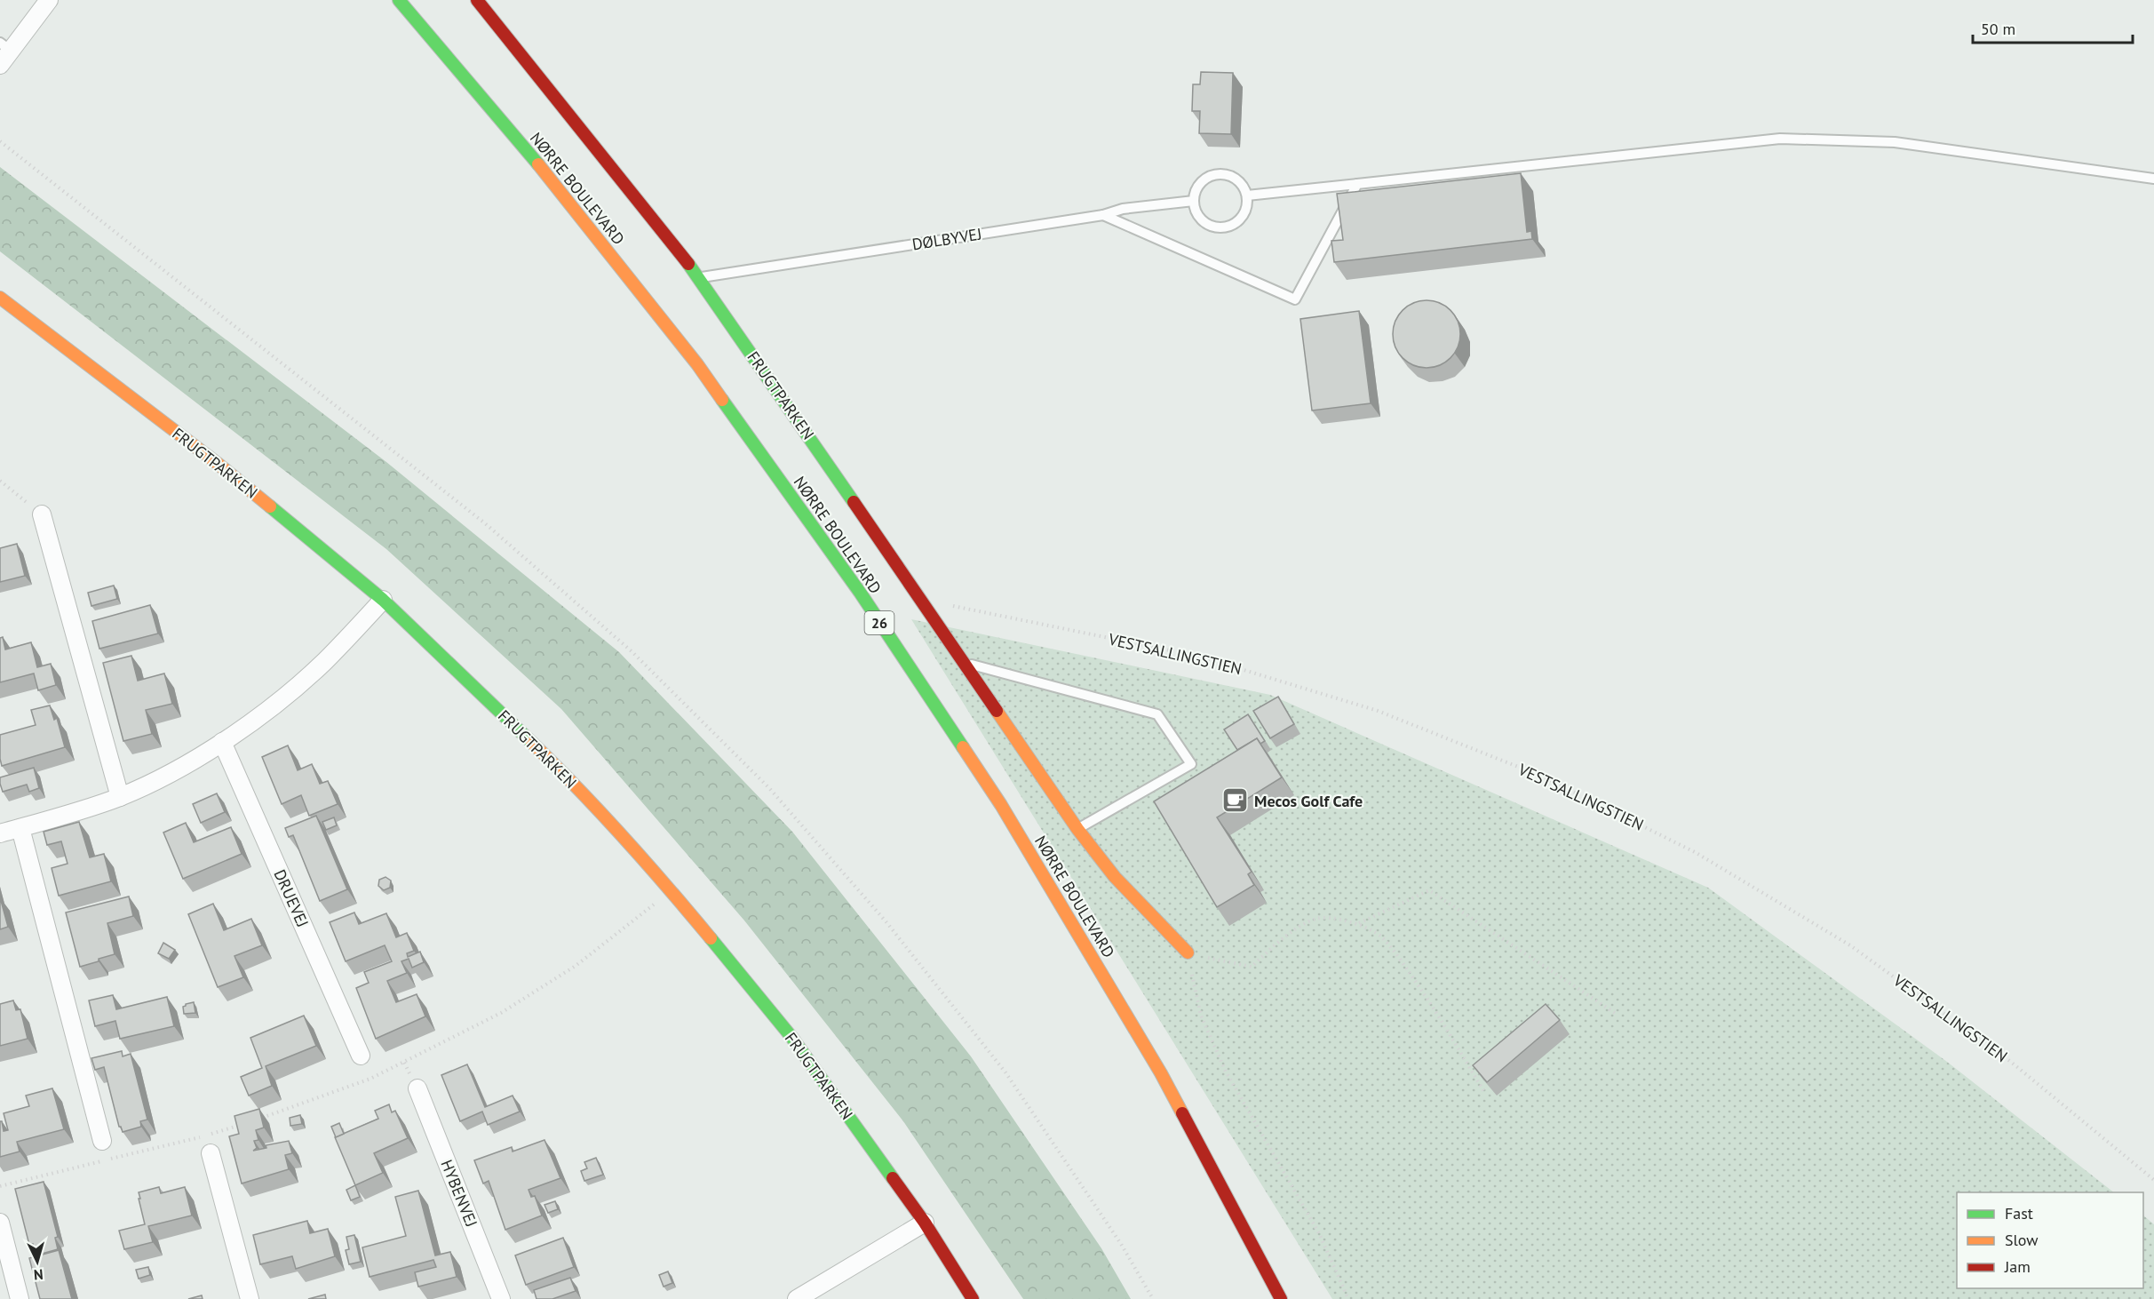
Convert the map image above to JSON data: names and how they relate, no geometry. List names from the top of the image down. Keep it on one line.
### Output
{"streets":{"main road":["NØRRE BOULEVARD","FRUGTPARKEN","26"],"street":["DRUEVEJ","HYBENVEJ"],"lane":["DØLBYVEJ"],"path":["VESTSALLINGSTIEN"]},"crossings":[["DØLBYVEJ","FRUGTPARKEN"]],"places":{"cafe":["Mecos Golf Cafe"]},"legend":["Fast","Slow","Jam"],"scale_bar":"50 m","north":"bottom"}
